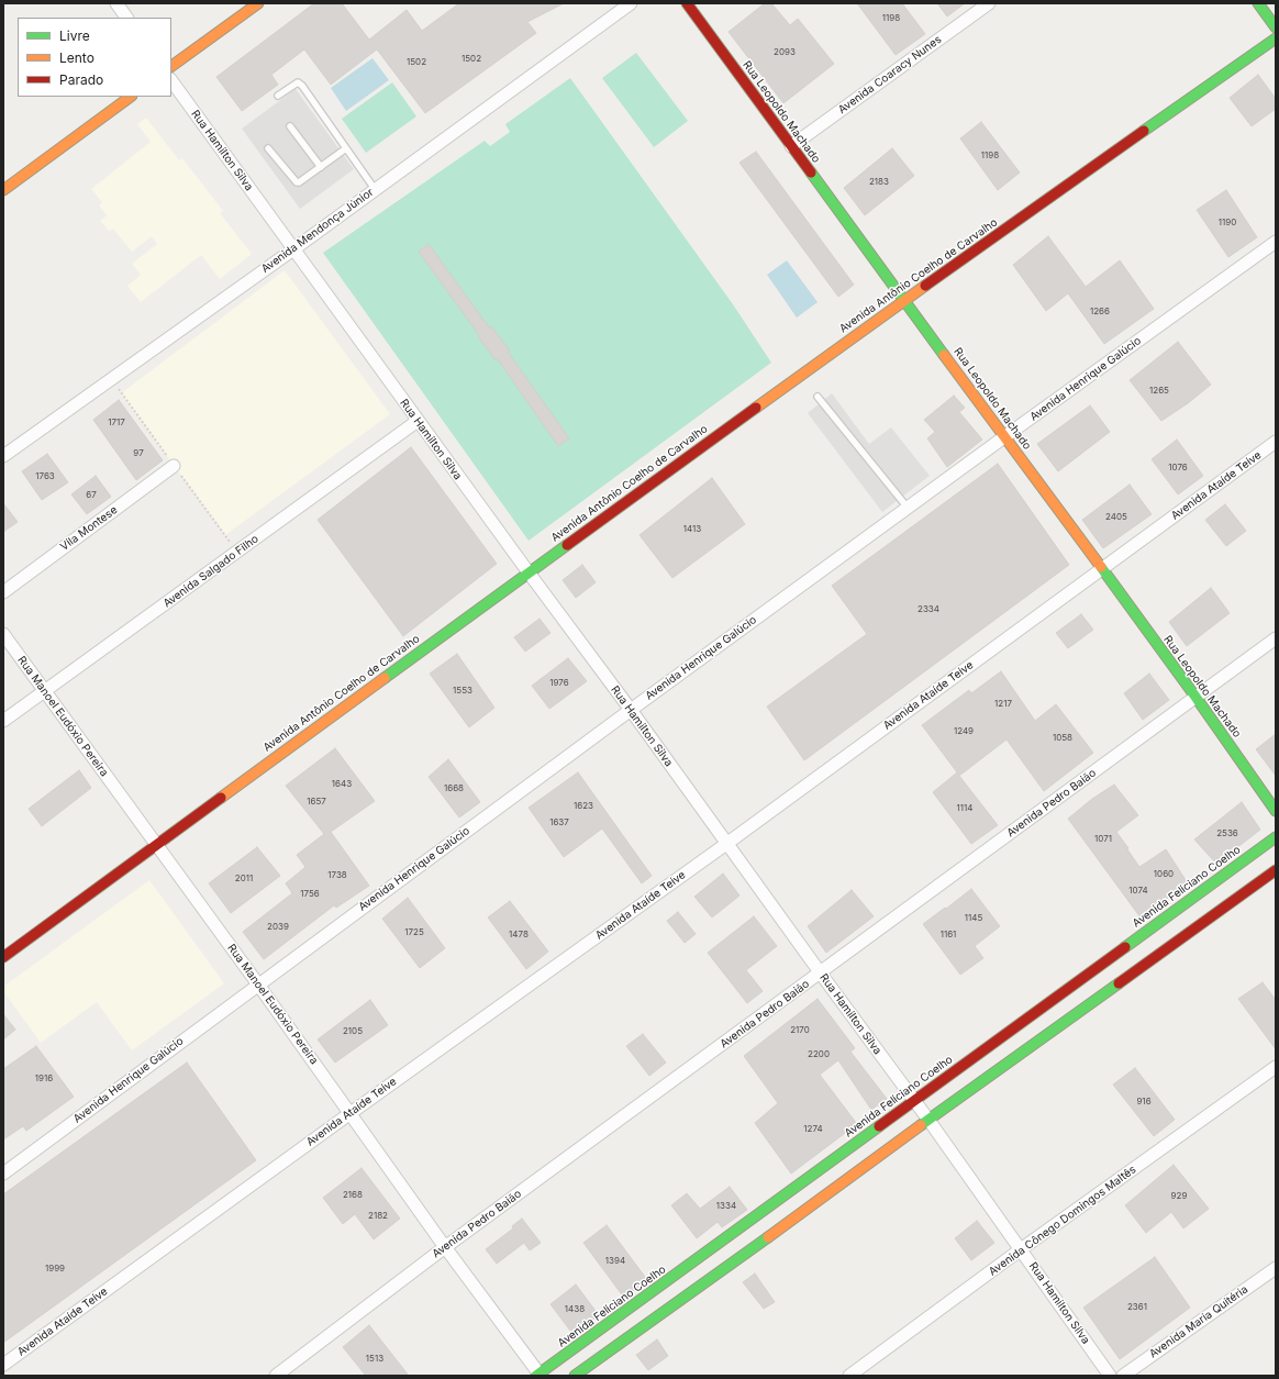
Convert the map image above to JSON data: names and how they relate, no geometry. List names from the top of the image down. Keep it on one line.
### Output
{"streets":{"street":["Avenida Coaracy Nunes","Rua Leopoldo Machado","Rua Hamilton Silva","Avenida Mendonça Júnior","Avenida Antônio Coelho de Carvalho","Avenida Henrique Galúcio","Avenida Ataíde Teive","Vila Montese","Avenida Salgado Filho","Rua Manoel Eudóxio Pereira","Avenida Pedro Baião","Avenida Feliciano Coelho","Avenida Cônego Domingos Maltês","Avenida Maria Quitéria"]},"crossings":[["Avenida Coaracy Nunes","Rua Leopoldo Machado"],["Rua Leopoldo Machado","Avenida Antônio Coelho de Carvalho"],["Rua Leopoldo Machado","Avenida Henrique Galúcio"],["Rua Leopoldo Machado","Avenida Ataíde Teive"],["Rua Leopoldo Machado","Avenida Pedro Baião"],["Rua Hamilton Silva","Avenida Mendonça Júnior"],["Rua Hamilton Silva","Avenida Antônio Coelho de Carvalho"],["Rua Hamilton Silva","Avenida Henrique Galúcio"],["Rua Hamilton Silva","Avenida Ataíde Teive"],["Rua Hamilton Silva","Avenida Salgado Filho"],["Rua Hamilton Silva","Avenida Pedro Baião"],["Rua Hamilton Silva","Avenida Feliciano Coelho"],["Rua Hamilton Silva","Avenida Cônego Domingos Maltês"],["Avenida Antônio Coelho de Carvalho","Rua Manoel Eudóxio Pereira"],["Avenida Henrique Galúcio","Rua Manoel Eudóxio Pereira"],["Avenida Ataíde Teive","Rua Manoel Eudóxio Pereira"],["Avenida Salgado Filho","Rua Manoel Eudóxio Pereira"],["Rua Manoel Eudóxio Pereira","Avenida Pedro Baião"],["Rua Manoel Eudóxio Pereira","Avenida Feliciano Coelho"]],"house_numbers":["1198","2093","1502","1502","1198","2183","1190","1266","1265","1717","97","1076","1763","67","2405","1413","2334","1976","1553","1217","1249","1058","1643","1668","1657","1623","1114","1637","2536","1071","1060","1738","2011","1074","1756","1145","2039","1725","1478","1161","2170","2105","2200","1916","916","1274","2168","929","1334","2182","1394","1999","2361","1438","1513"],"legend":["Livre","Lento","Parado"]}
